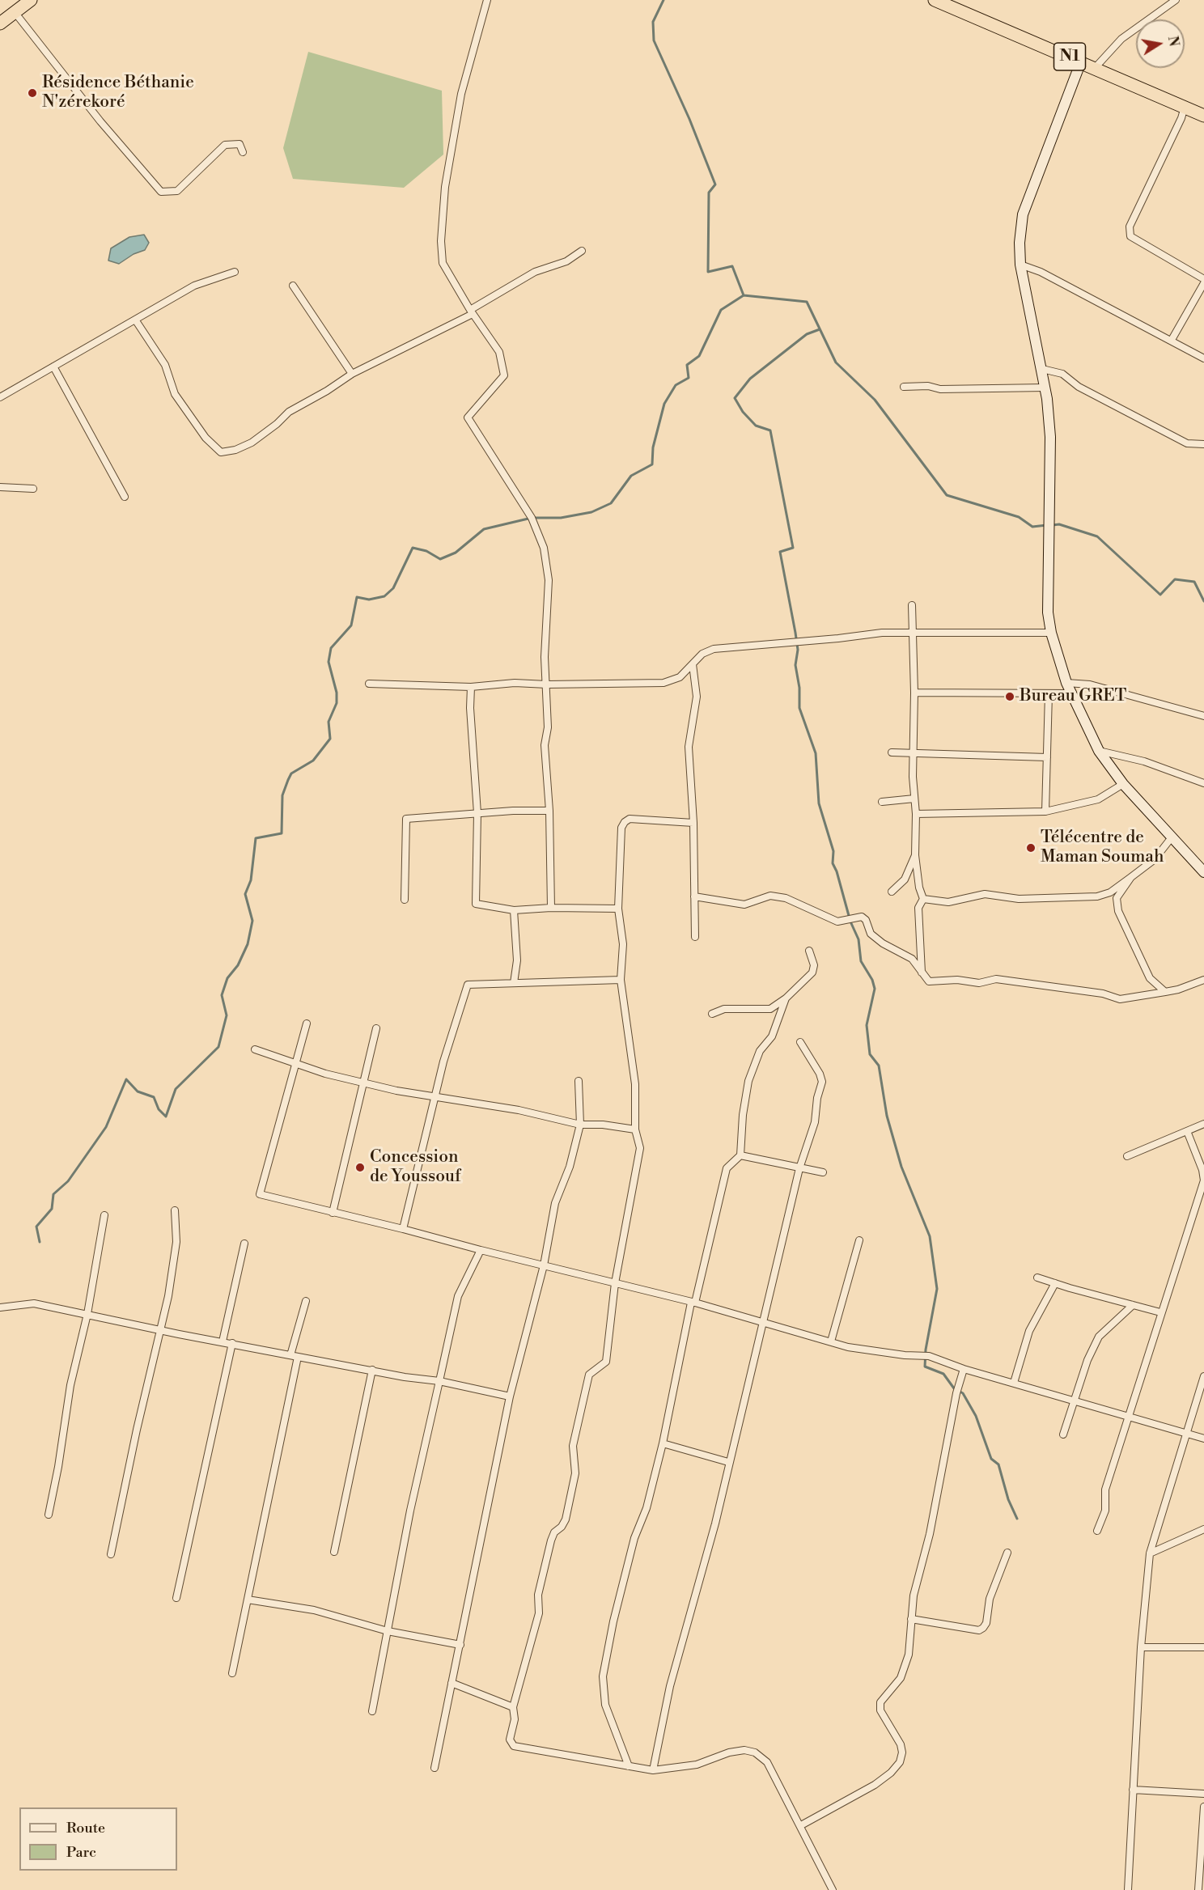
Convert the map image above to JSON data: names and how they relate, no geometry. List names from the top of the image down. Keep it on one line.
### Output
{"streets":{"highway":["N1"]},"places":["Résidence Béthanie N'zérekoré","Bureau GRET","Télécentre de Maman Soumah","Concession de Youssouf"],"legend":["Route","Parc"],"north":"right"}
